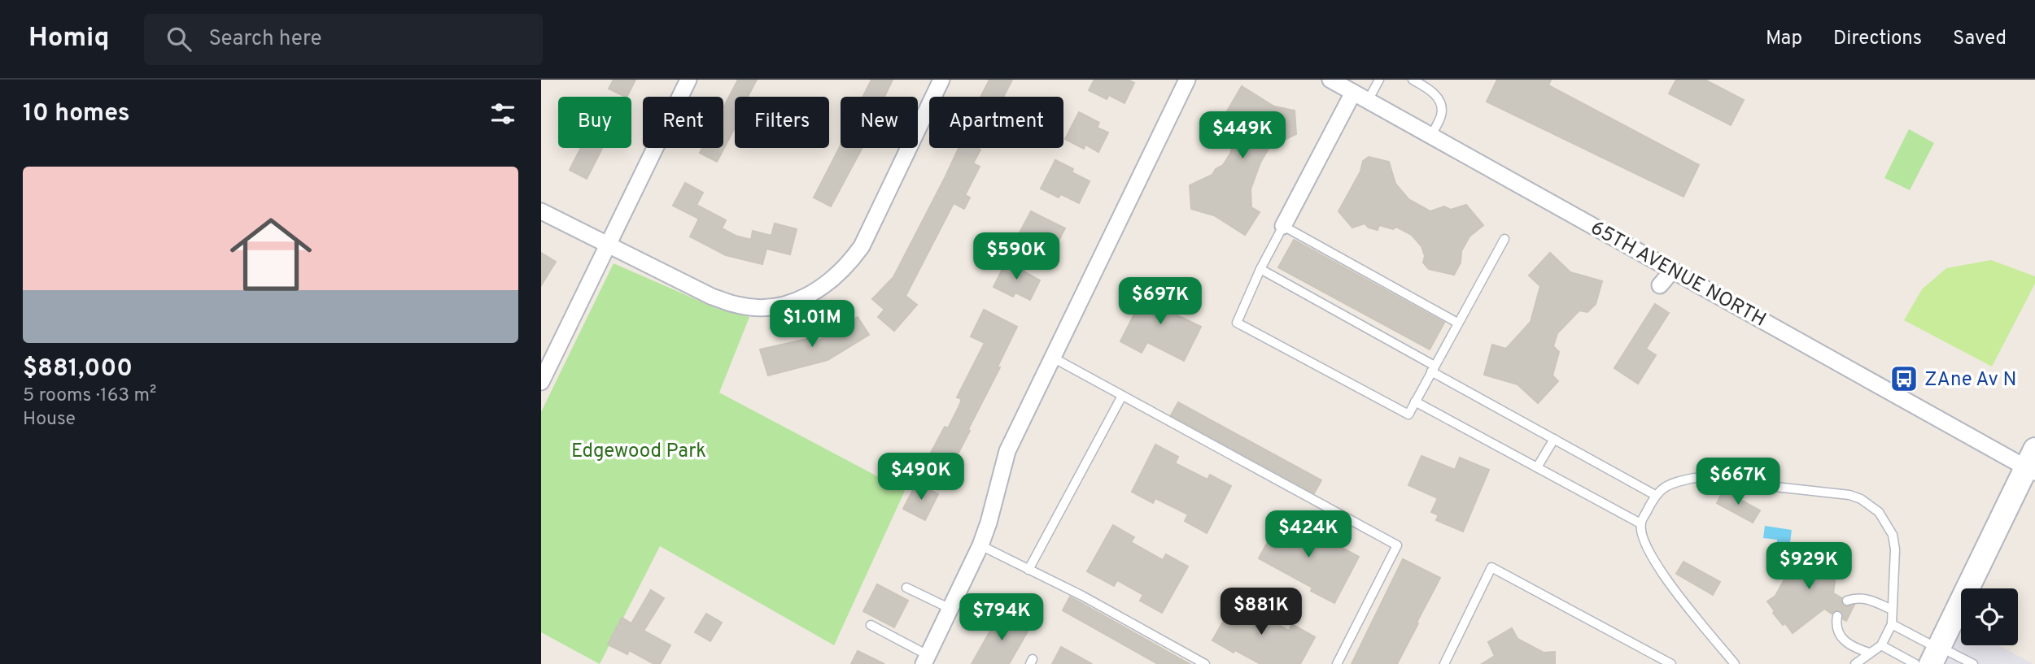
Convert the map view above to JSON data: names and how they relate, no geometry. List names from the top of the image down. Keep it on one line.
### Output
{"streets":{"street":["65TH AVENUE NORTH"]},"parks":["Edgewood Park"],"places":{"bus stop":["ZAne Av N"]},"page":{"header":"Homiq","search":"Search here","nav":["Map","Directions","Saved"],"heading":"10 homes","chip":["Buy","Rent","Filters","New","Apartment"],"price":["$449K","$590K","$697K","$1.01M","$490K","$667K","$424K","$929K","$881K","$794K"],"list":[{"name":"$881,000","note":"5 rooms · 163 m² · House"}]}}
